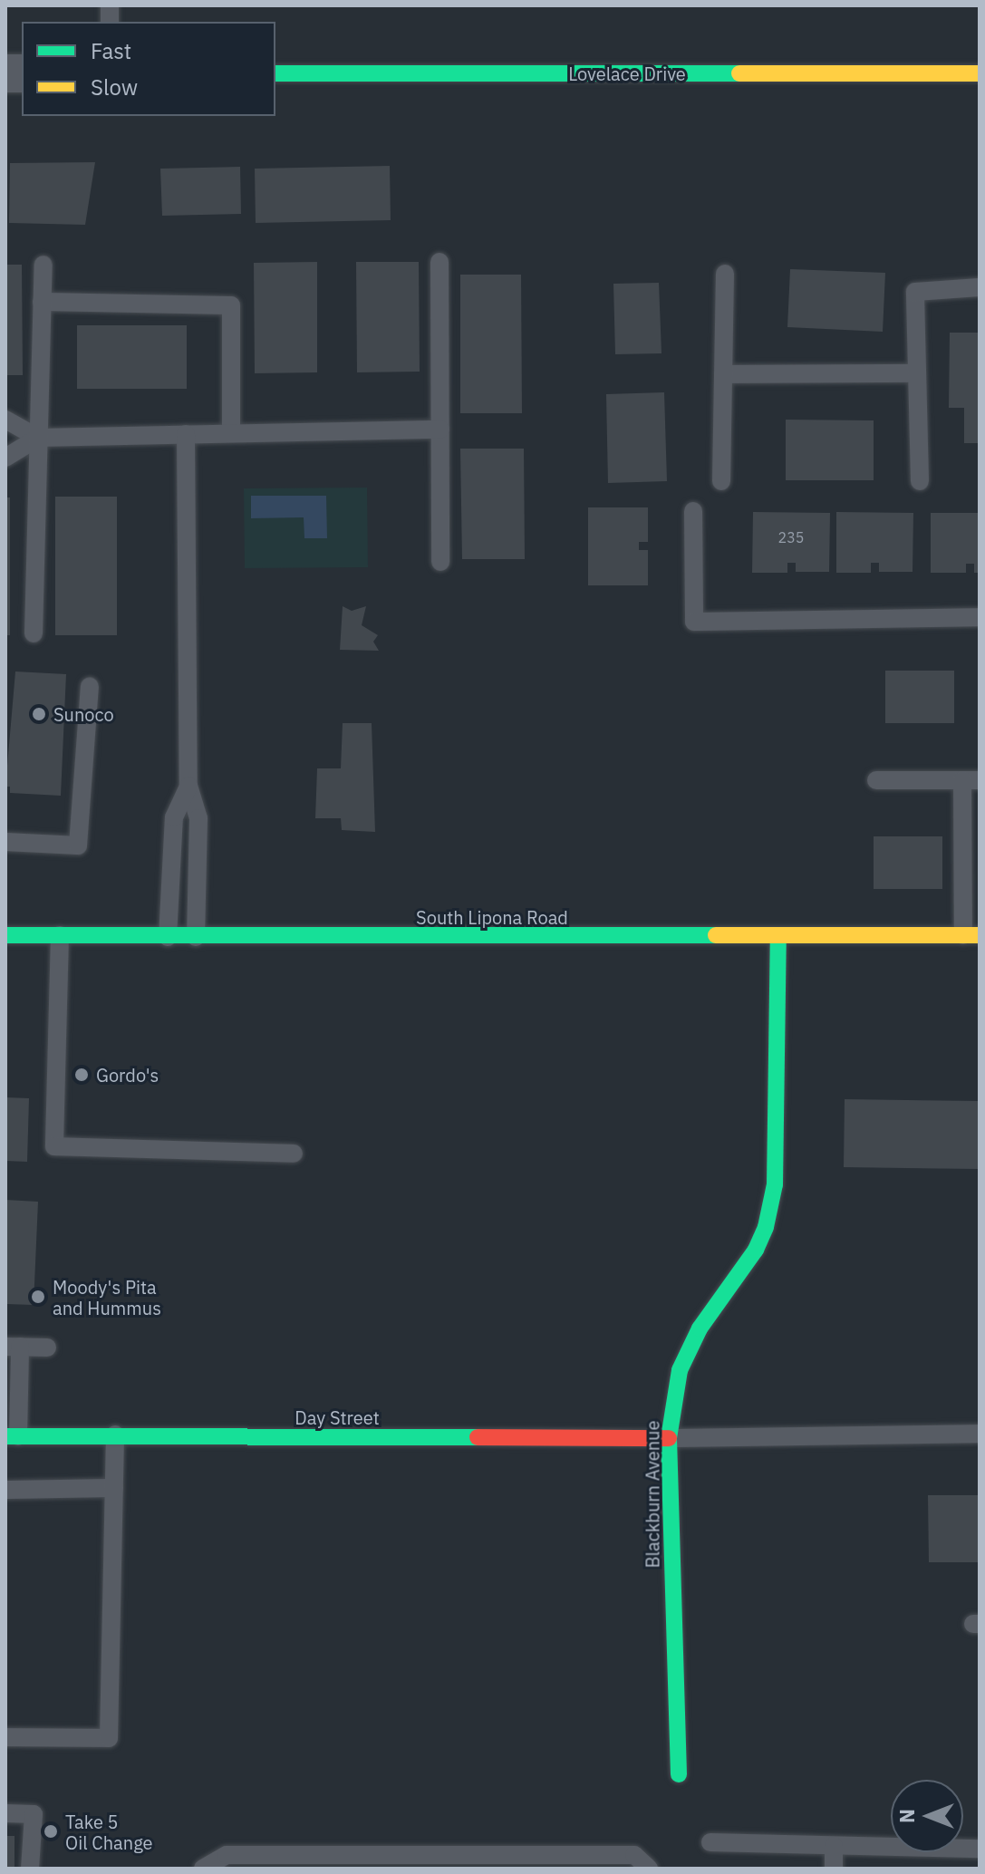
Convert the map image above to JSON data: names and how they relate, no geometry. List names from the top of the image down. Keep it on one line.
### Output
{"streets":{"street":["Lovelace Drive","South Lipona Road","Day Street","Blackburn Avenue"]},"crossings":[["South Lipona Road","Blackburn Avenue"],["Day Street","Blackburn Avenue"]],"places":["Sunoco","Gordo's","Moody's Pita and Hummus","Take 5 Oil Change"],"house_numbers":["235"],"legend":["Fast","Slow"],"north":"left"}
